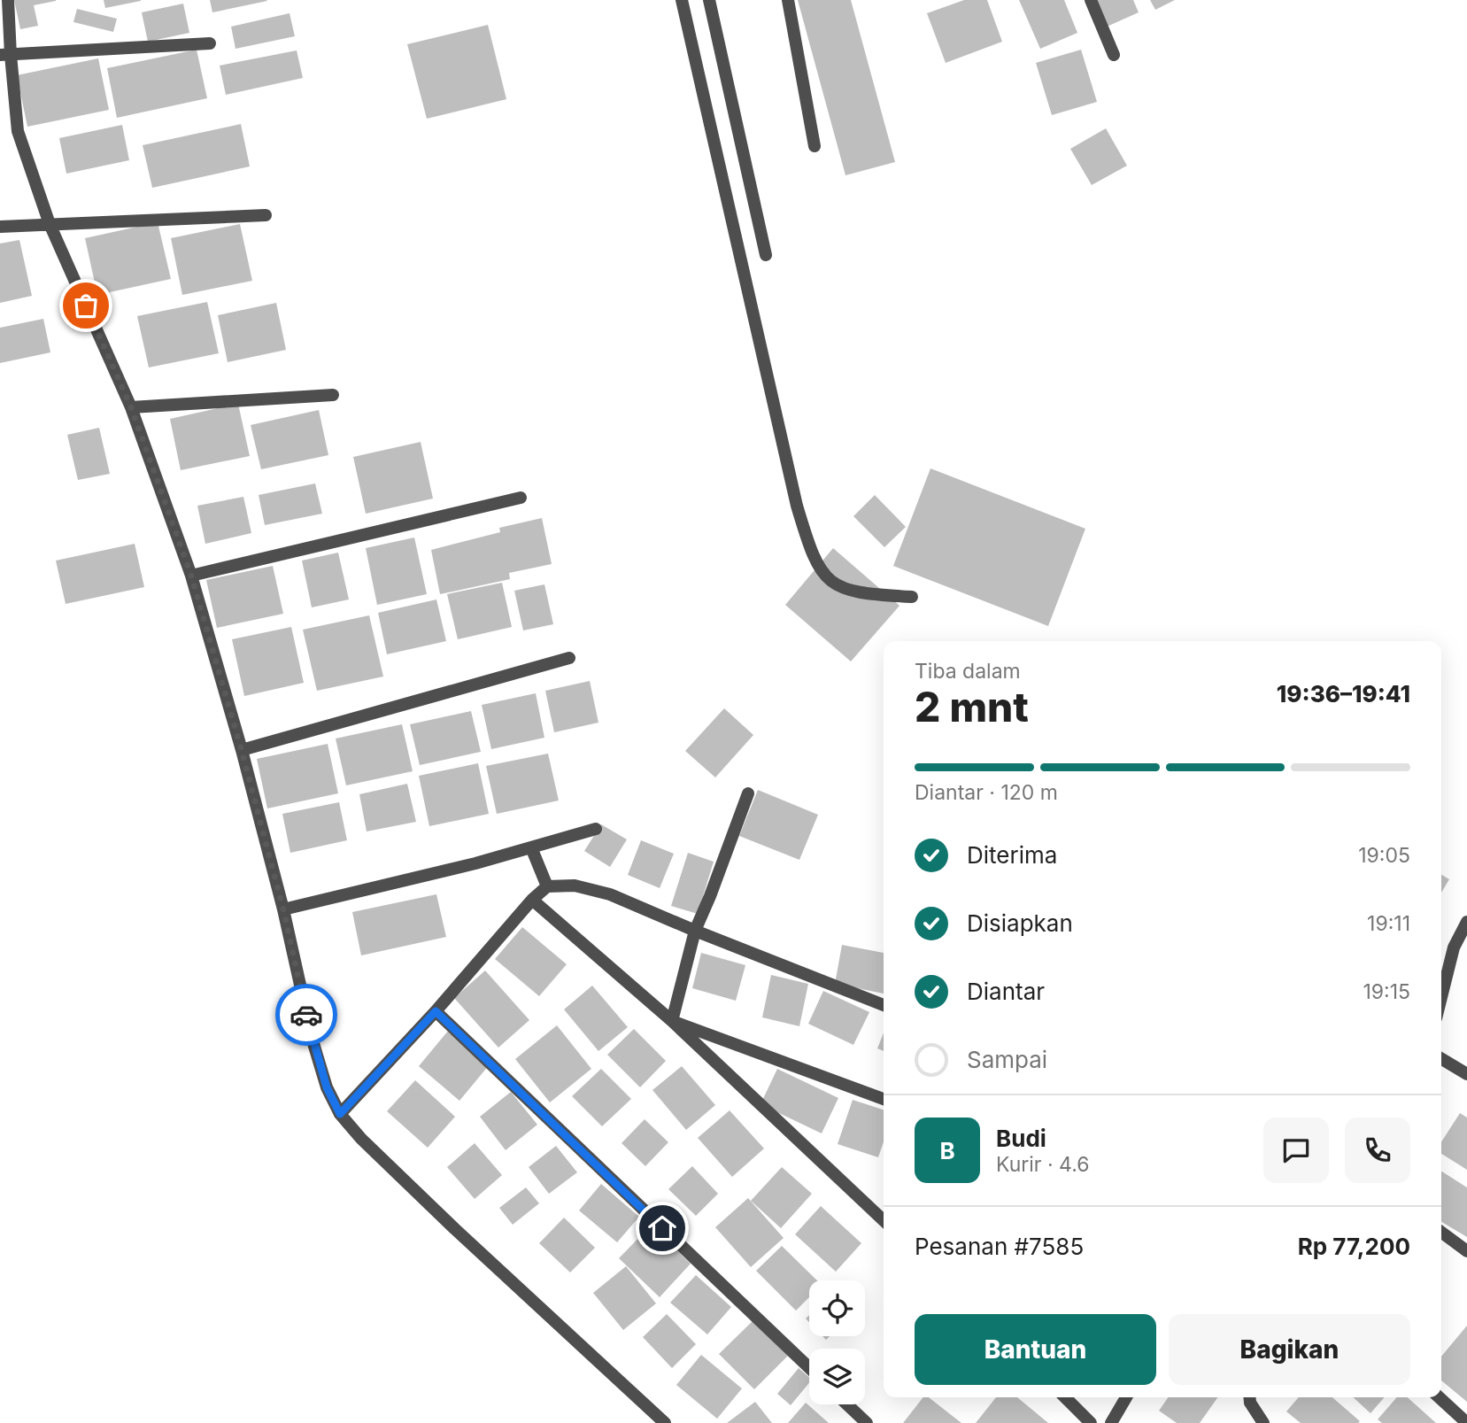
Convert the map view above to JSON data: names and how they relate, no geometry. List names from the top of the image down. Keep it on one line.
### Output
{"page":{"heading":["2 mnt","Tiba dalam","19:36–19:41"],"panel":["Budi","Kurir · 4.6","Pesanan #7585","Rp 77,200"],"bar":"Diantar · 120 m","list":[["Diterima","19:05"],["Disiapkan","19:11"],["Diantar","19:15"],"Sampai"],"round":"B","buttons":["Bantuan","Bagikan"]}}
